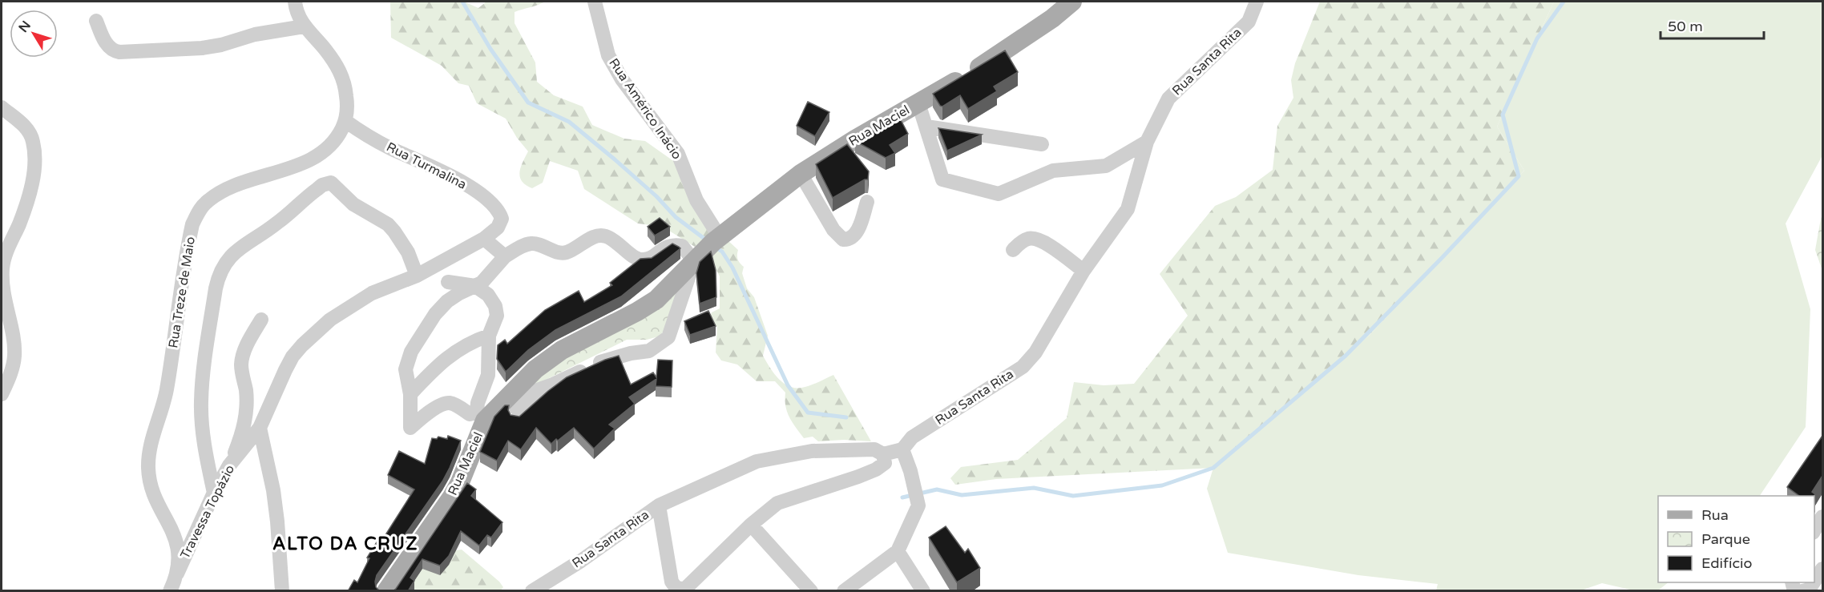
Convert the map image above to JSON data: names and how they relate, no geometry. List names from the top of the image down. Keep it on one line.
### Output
{"streets":{"main road":["Rua Maciel"],"street":["Rua Santa Rita","Rua Américo Inácio","Rua Turmalina","Rua Treze de Maio","Travessa Topázio"]},"crossings":[["Rua Américo Inácio","Rua Maciel"],["Rua Turmalina","Rua Treze de Maio"],["Rua Turmalina","Travessa Topázio"],["Rua Treze de Maio","Travessa Topázio"]],"districts":["ALTO DA CRUZ"],"legend":["Rua","Parque","Edifício"],"scale_bar":"50 m","north":"top left"}
